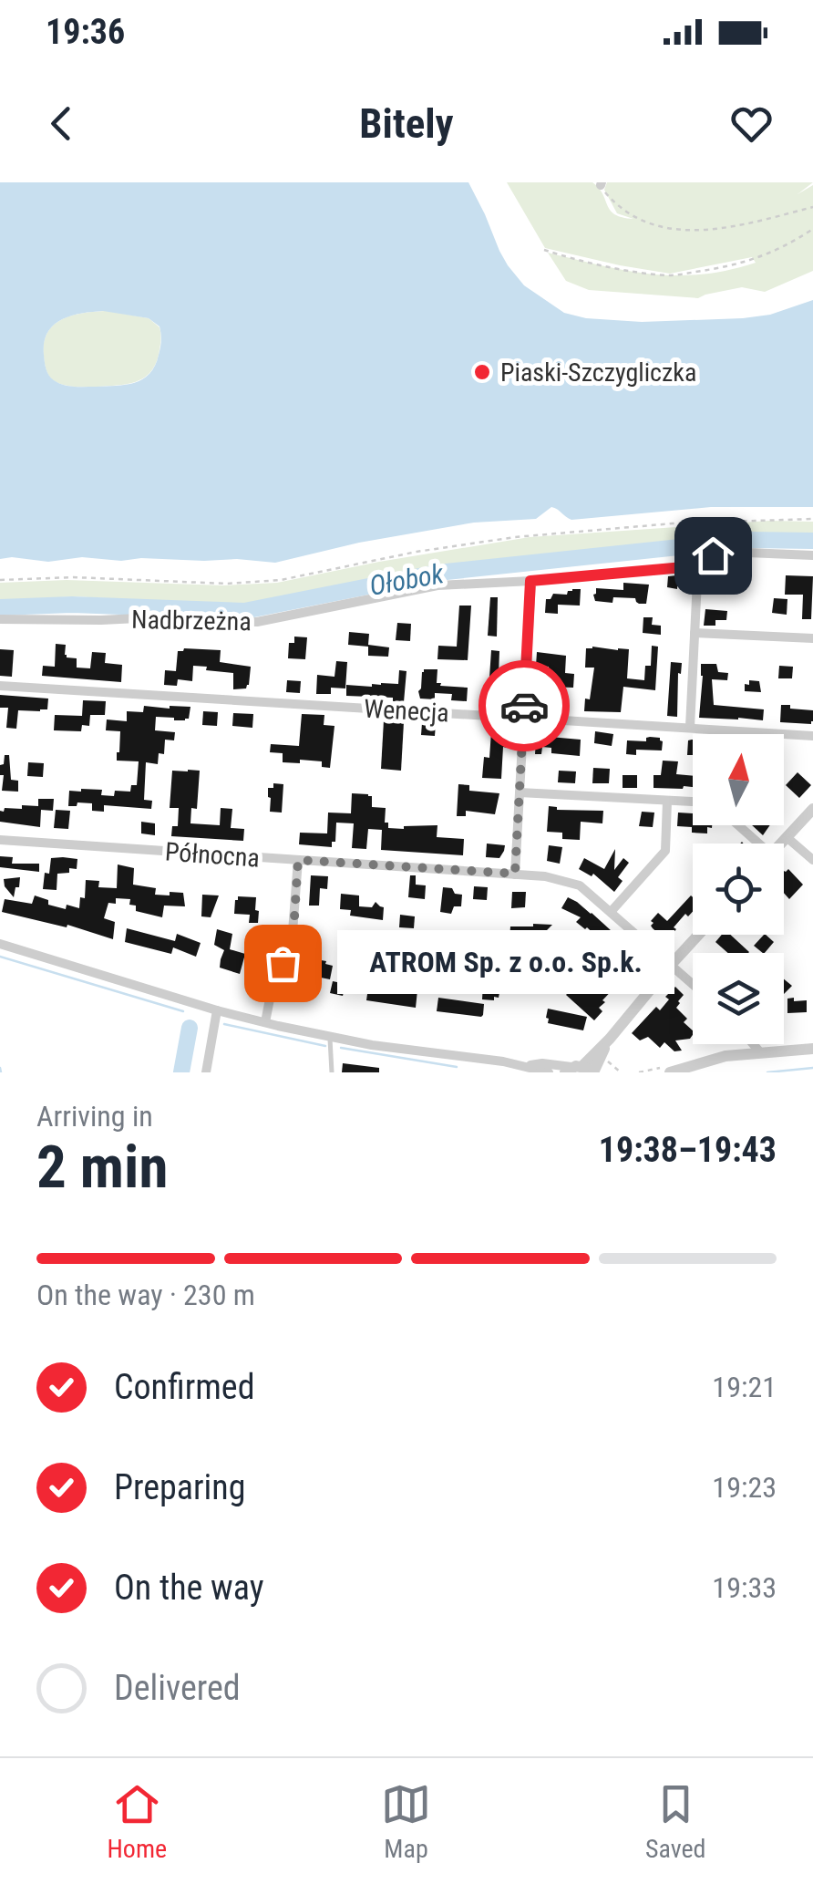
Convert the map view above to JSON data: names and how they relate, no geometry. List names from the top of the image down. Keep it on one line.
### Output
{"streets":{"street":["Nadbrzeżna","Wenecja","Północna"]},"water":["Ołobok"],"places":["Piaski-Szczygliczka","ATROM Sp. z o.o. Sp.k."],"north":"top","page":{"status":"19:36","header":"Bitely","bubble":"ATROM Sp. z o.o. Sp.k.","heading":["2 min","Arriving in","19:38–19:43"],"bar":"On the way · 230 m","list":[["Confirmed","19:21"],["Preparing","19:23"],["On the way","19:33"],"Delivered"],"tabs":["Home","Map","Saved"]}}
